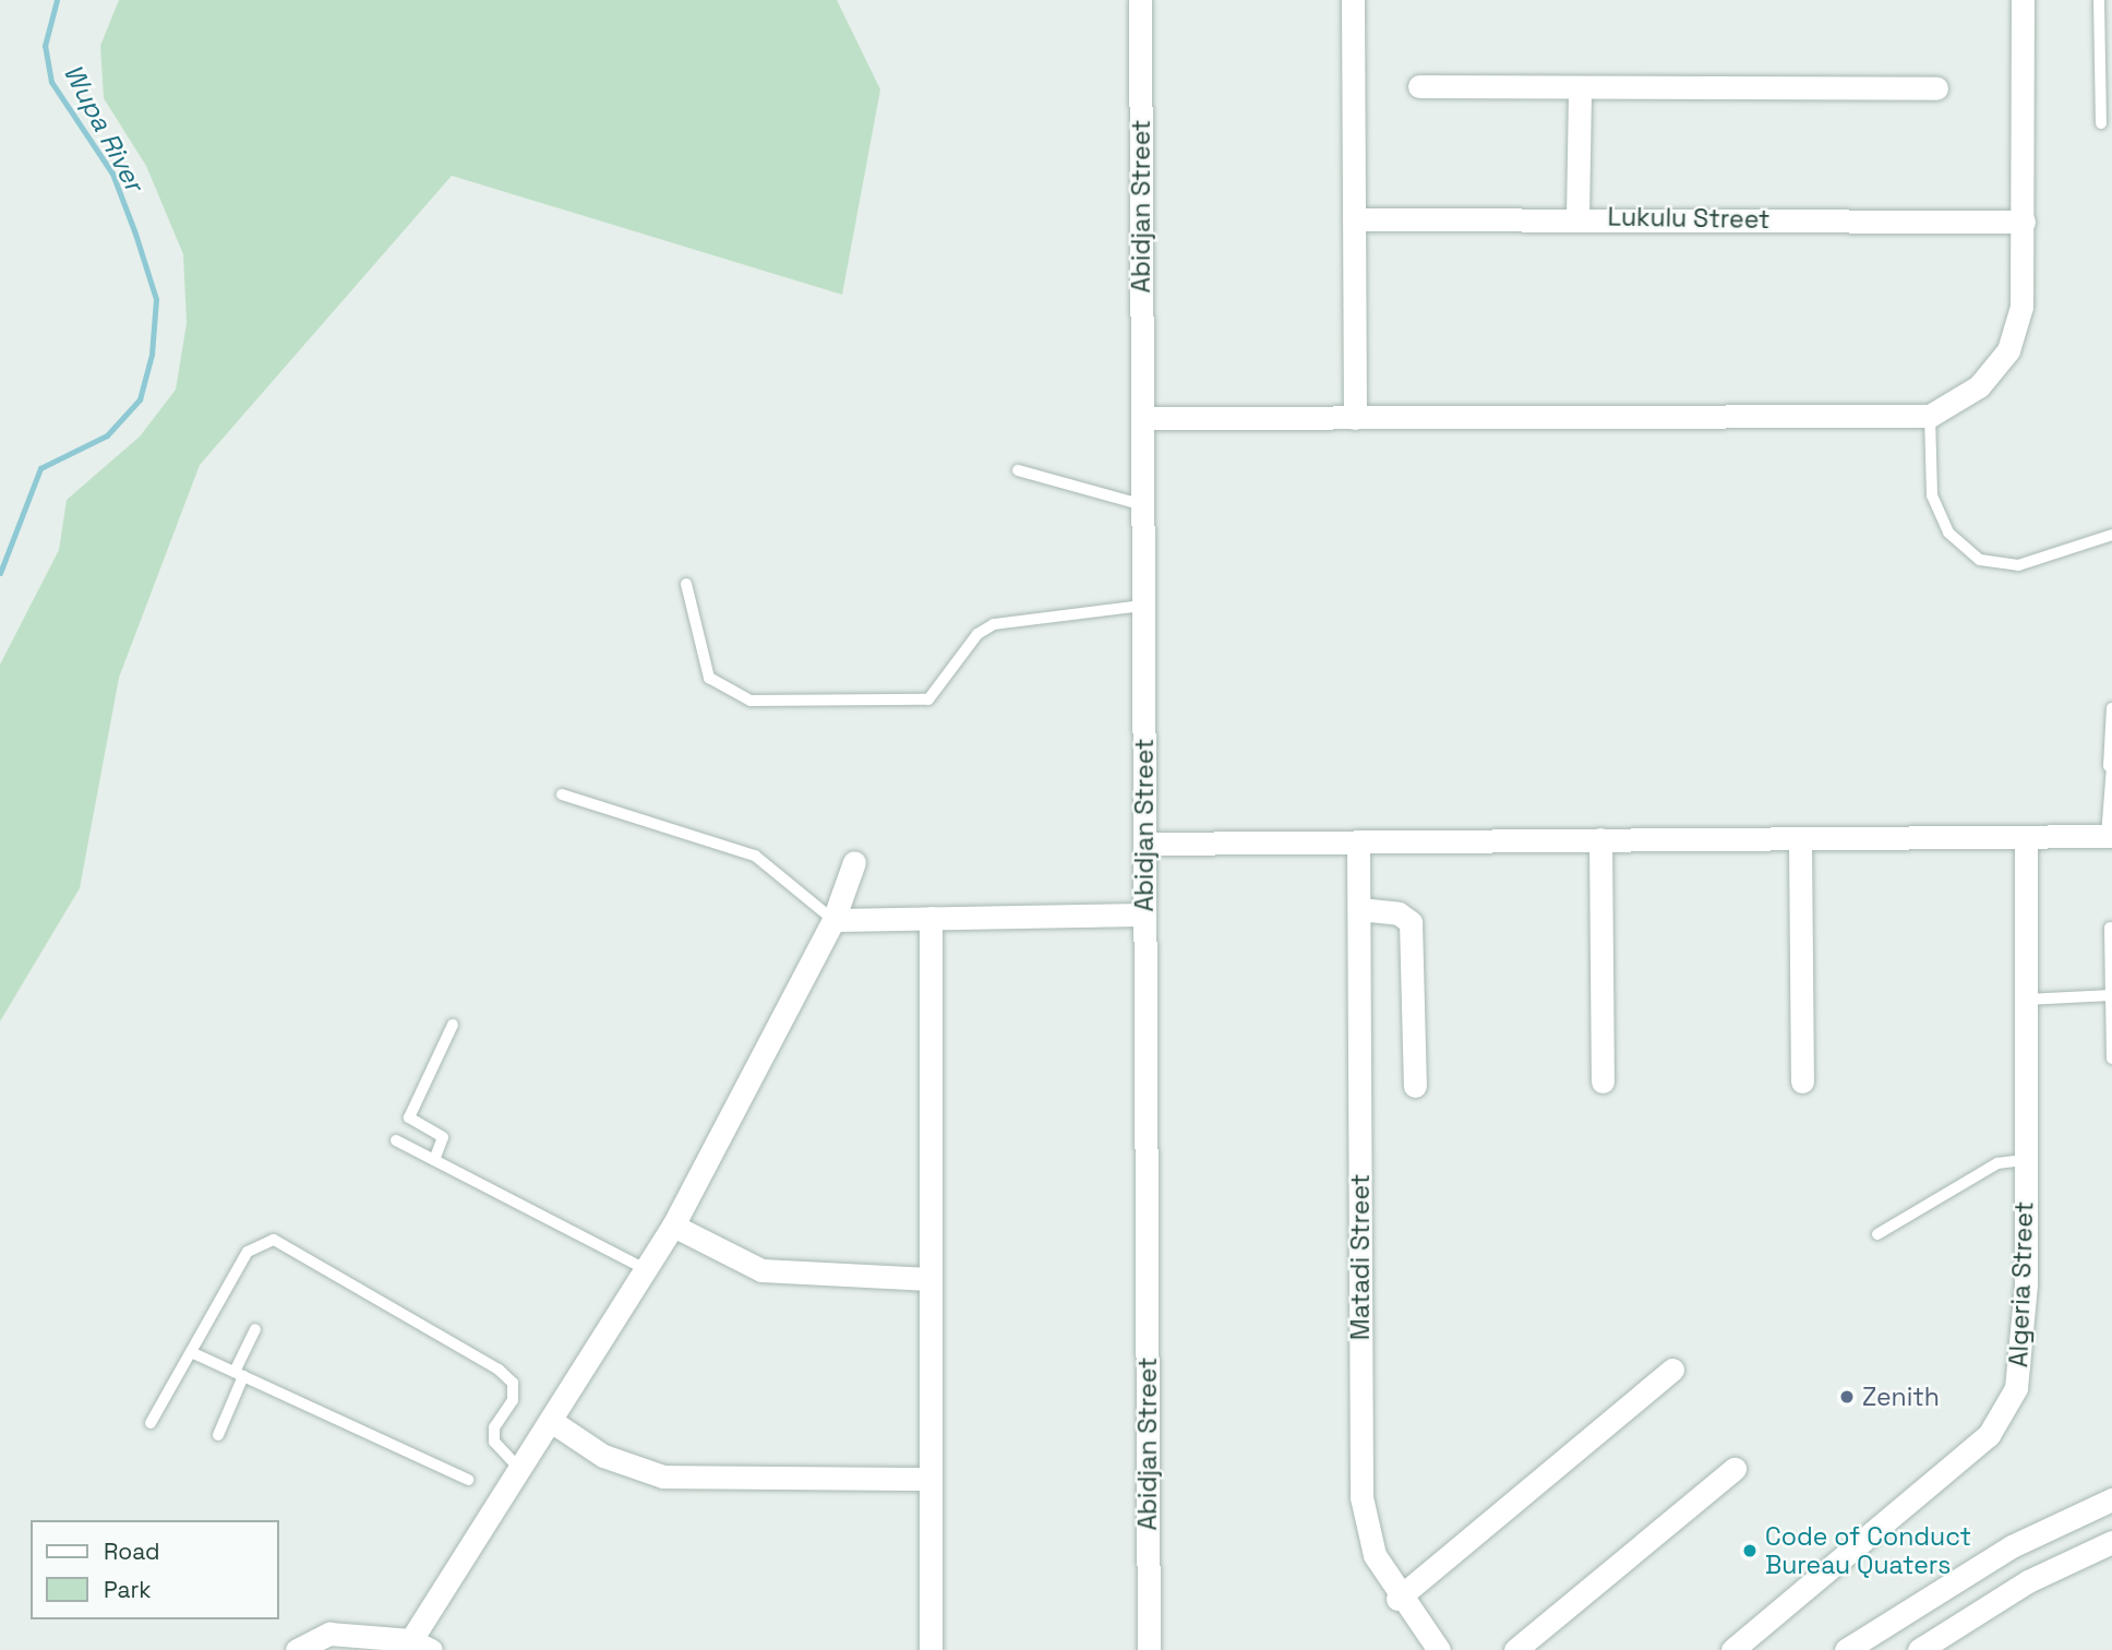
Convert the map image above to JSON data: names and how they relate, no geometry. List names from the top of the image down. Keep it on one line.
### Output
{"streets":{"street":["Abidjan Street","Lukulu Street","Matadi Street","Algeria Street"]},"water":["Wupa River"],"places":["Zenith","Code of Conduct Bureau Quaters"],"legend":["Road","Park"]}
